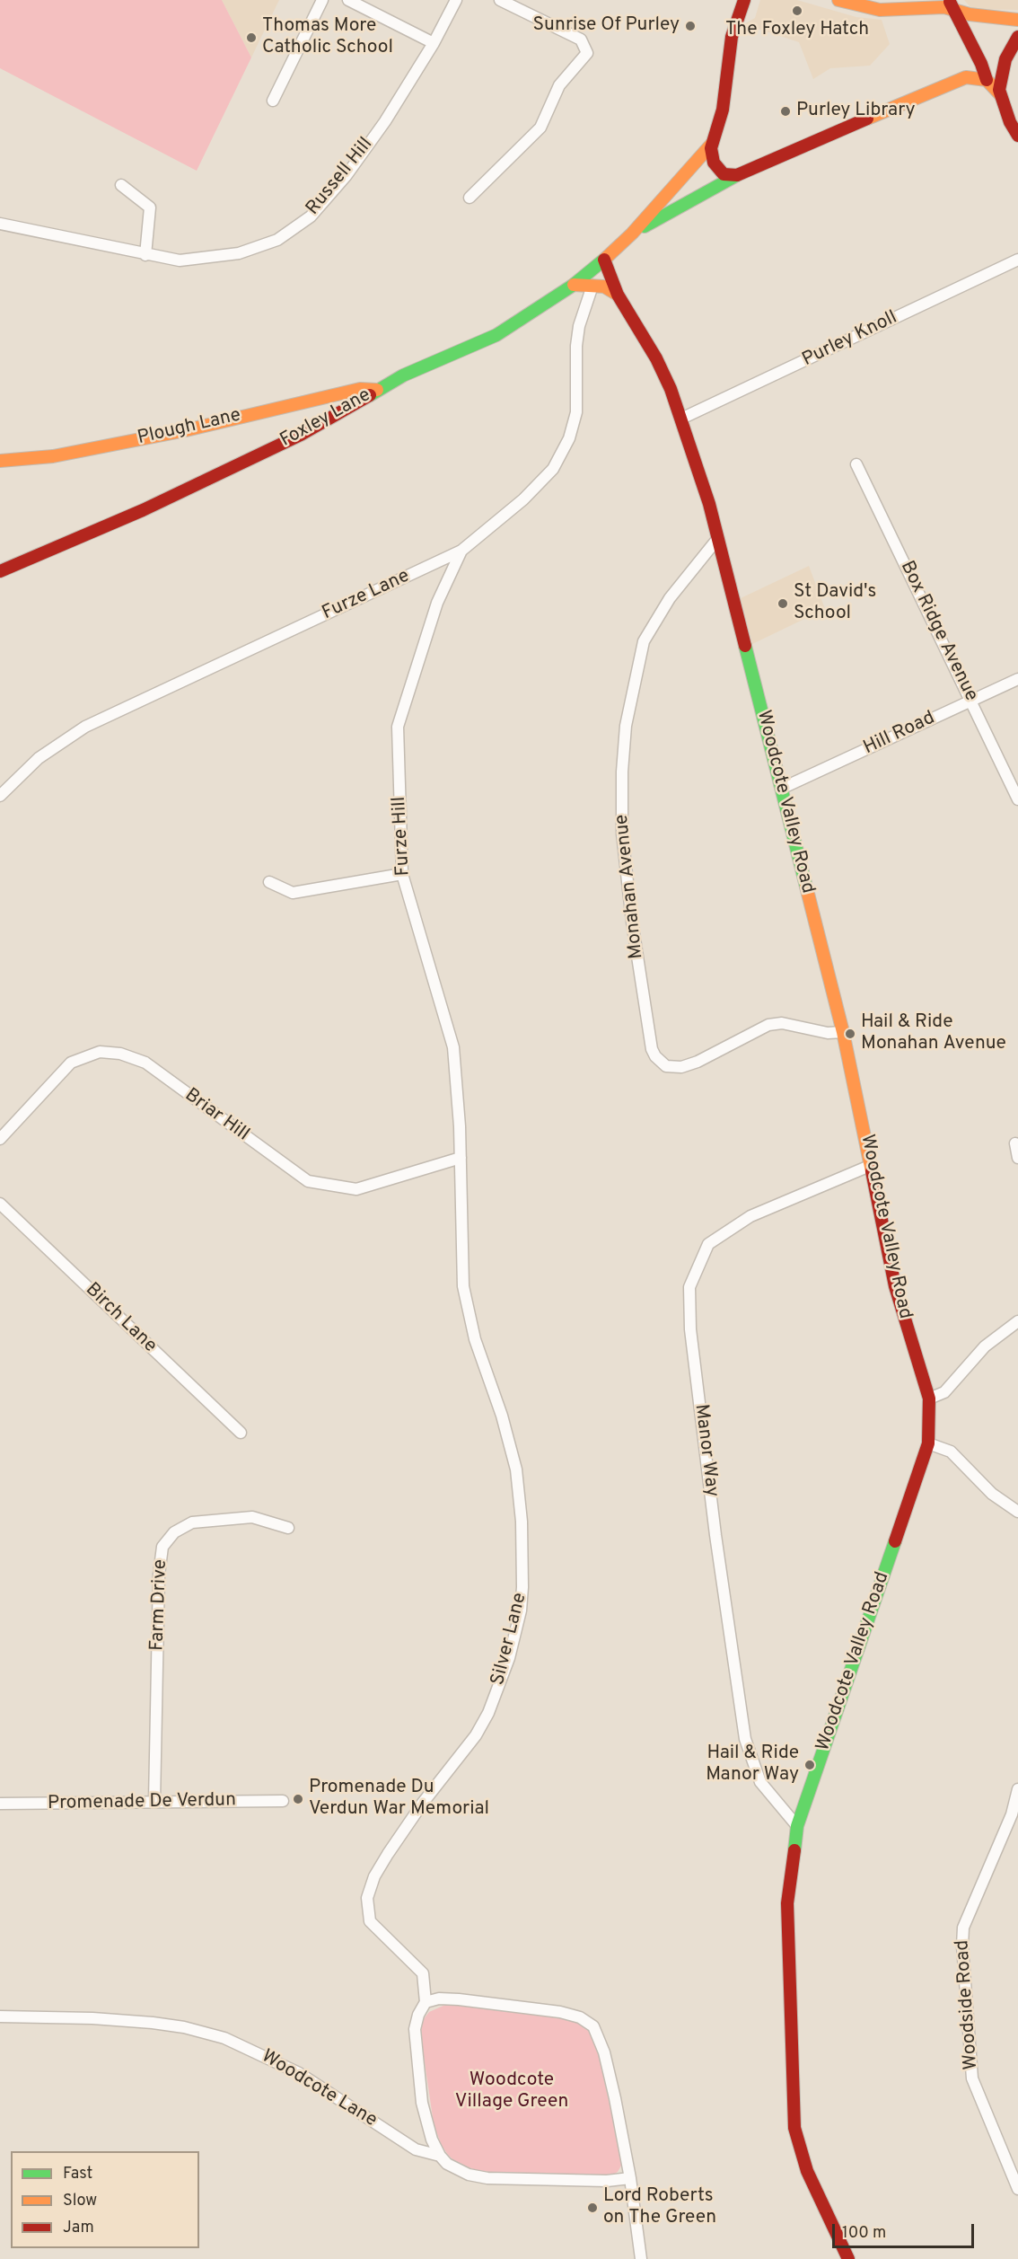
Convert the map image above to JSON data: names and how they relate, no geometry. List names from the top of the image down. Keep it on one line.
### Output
{"streets":{"main road":["Foxley Lane","Plough Lane","Woodcote Valley Road"],"street":["Russell Hill","Purley Knoll","Furze Lane","Box Ridge Avenue","Hill Road","Furze Hill","Monahan Avenue","Briar Hill","Birch Lane","Manor Way","Farm Drive","Silver Lane","Promenade De Verdun","Woodside Road","Woodcote Lane"]},"crossings":[["Purley Knoll","Woodcote Valley Road"],["Foxley Lane","Plough Lane"],["Foxley Lane","Woodcote Valley Road"],["Furze Lane","Furze Hill"],["Box Ridge Avenue","Hill Road"],["Hill Road","Woodcote Valley Road"],["Woodcote Valley Road","Monahan Avenue"],["Woodcote Valley Road","Manor Way"],["Furze Hill","Briar Hill"],["Furze Hill","Silver Lane"],["Briar Hill","Silver Lane"],["Farm Drive","Promenade De Verdun"]],"parks":["Woodcote Village Green"],"places":["The Foxley Hatch","Sunrise Of Purley","Thomas More Catholic School","Purley Library","St David's School","Hail & Ride Monahan Avenue","Hail & Ride Manor Way","Promenade Du Verdun War Memorial","Lord Roberts on The Green"],"legend":["Fast","Slow","Jam"],"scale_bar":"100 m"}
